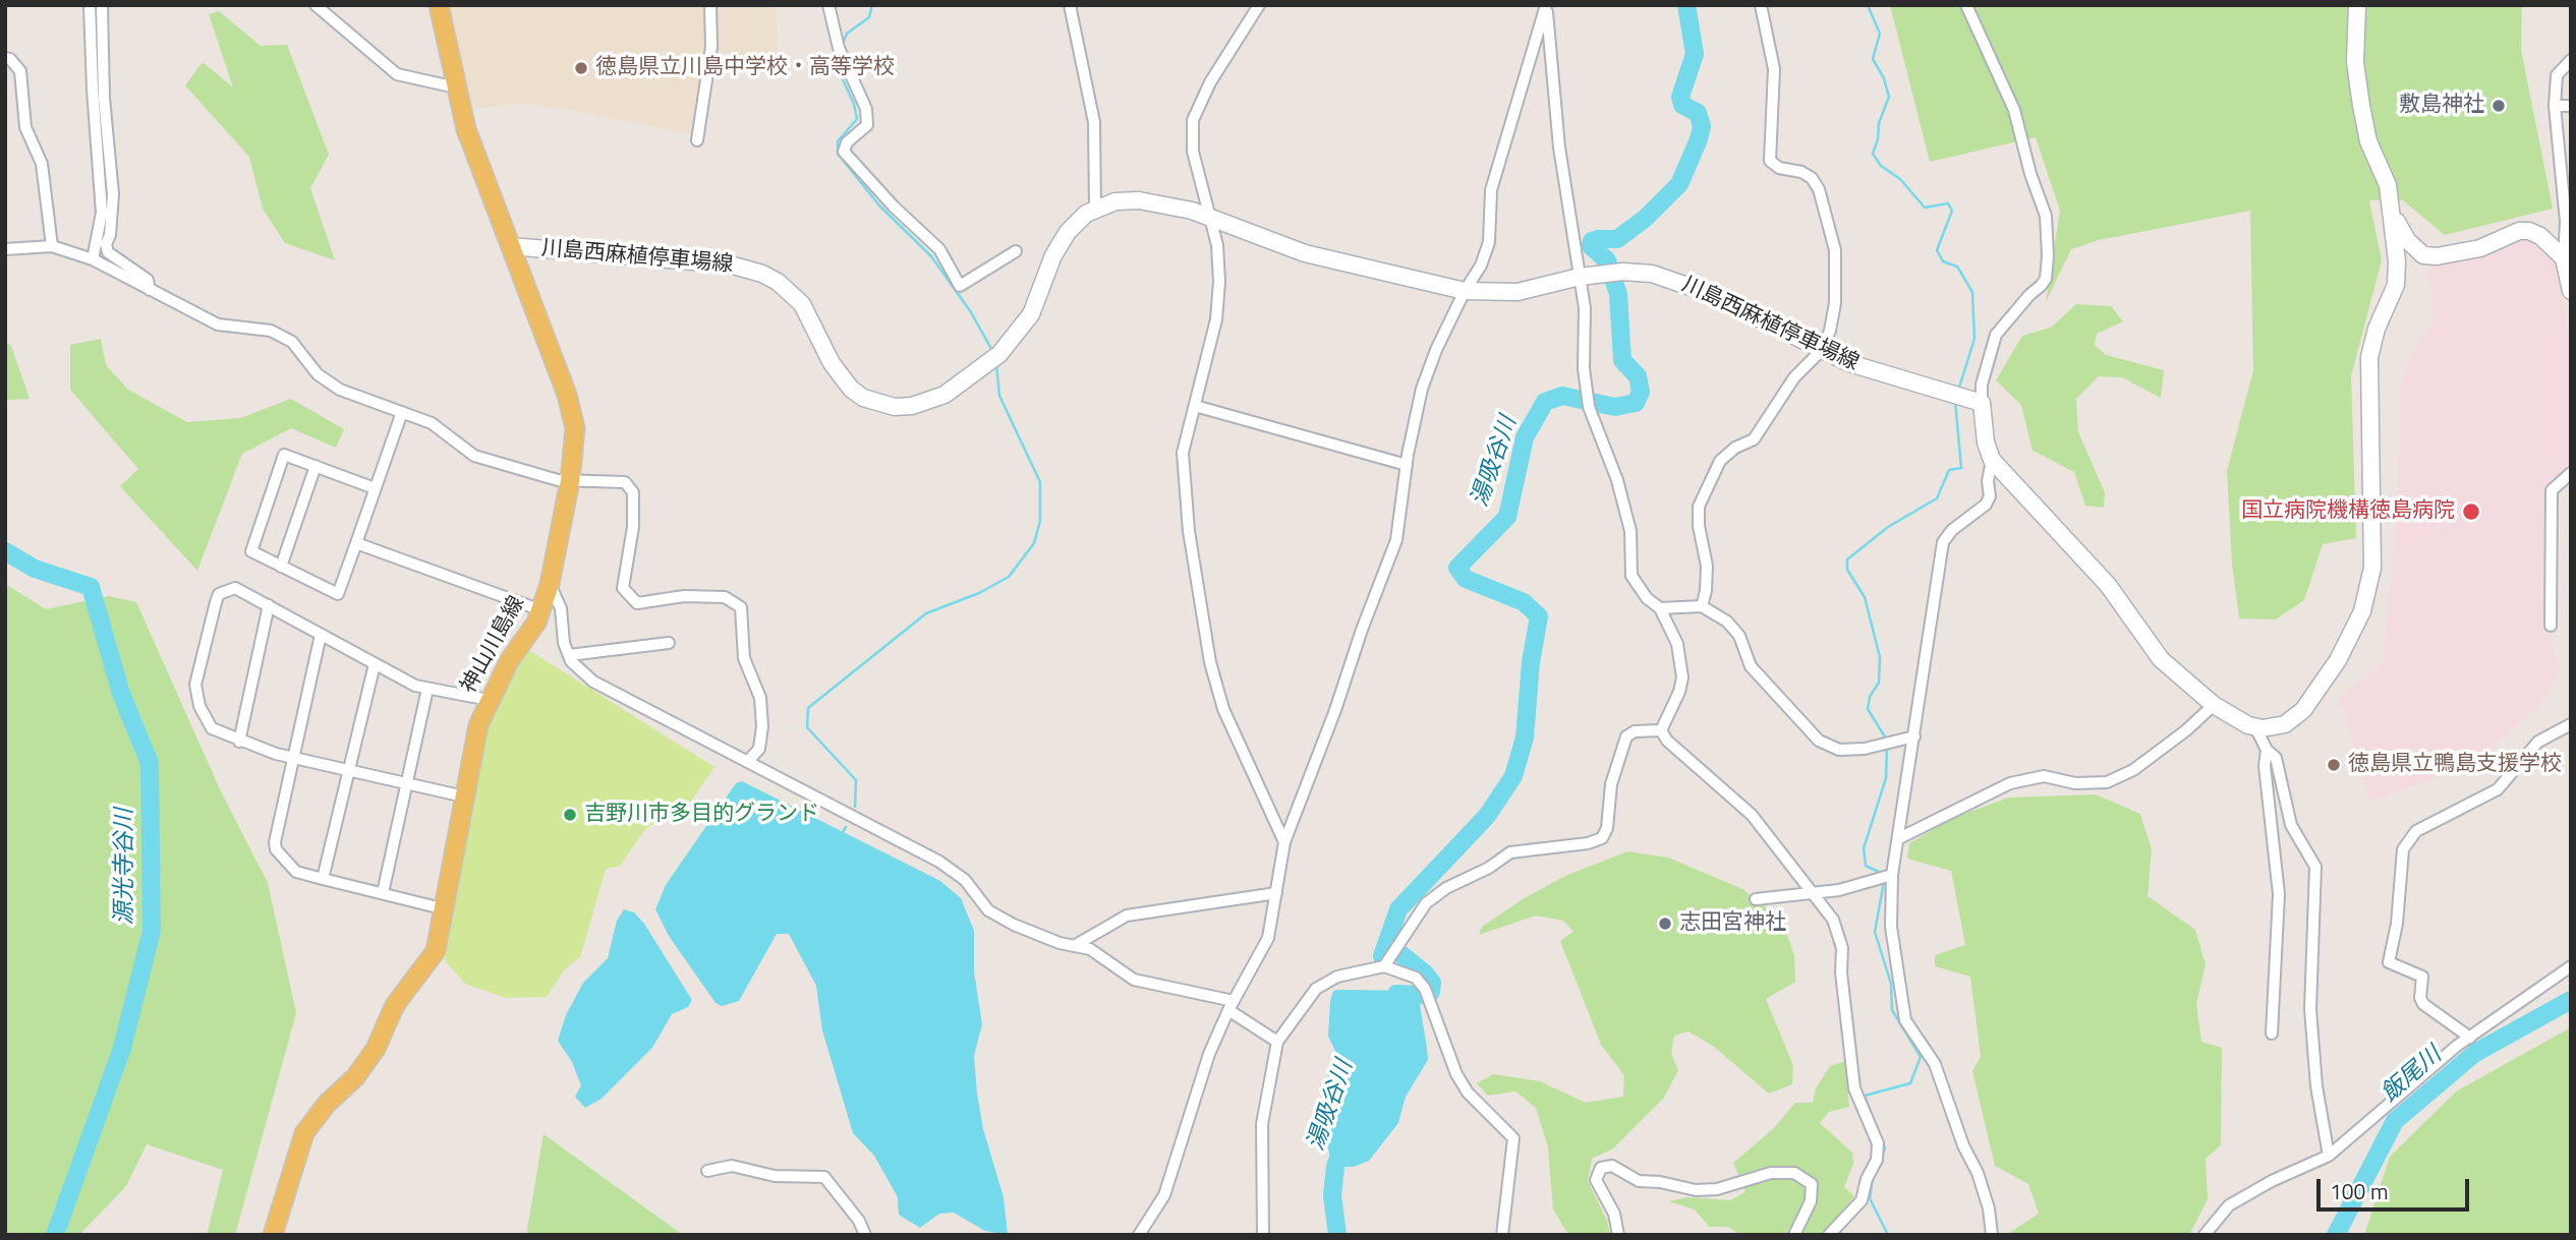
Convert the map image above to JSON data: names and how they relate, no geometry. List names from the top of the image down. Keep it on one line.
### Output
{"streets":{"main road":["川島西麻植停車場線","神山川島線"]},"crossings":[["川島西麻植停車場線","神山川島線"]],"water":["湯吸谷川","源光寺谷川","飯尾川"],"places":["徳島県立川島中学校・高等学校","敷島神社","国立病院機構徳島病院","徳島県立鴨島支援学校","吉野川市多目的グランド","志田宮神社"],"scale_bar":"100 m"}
